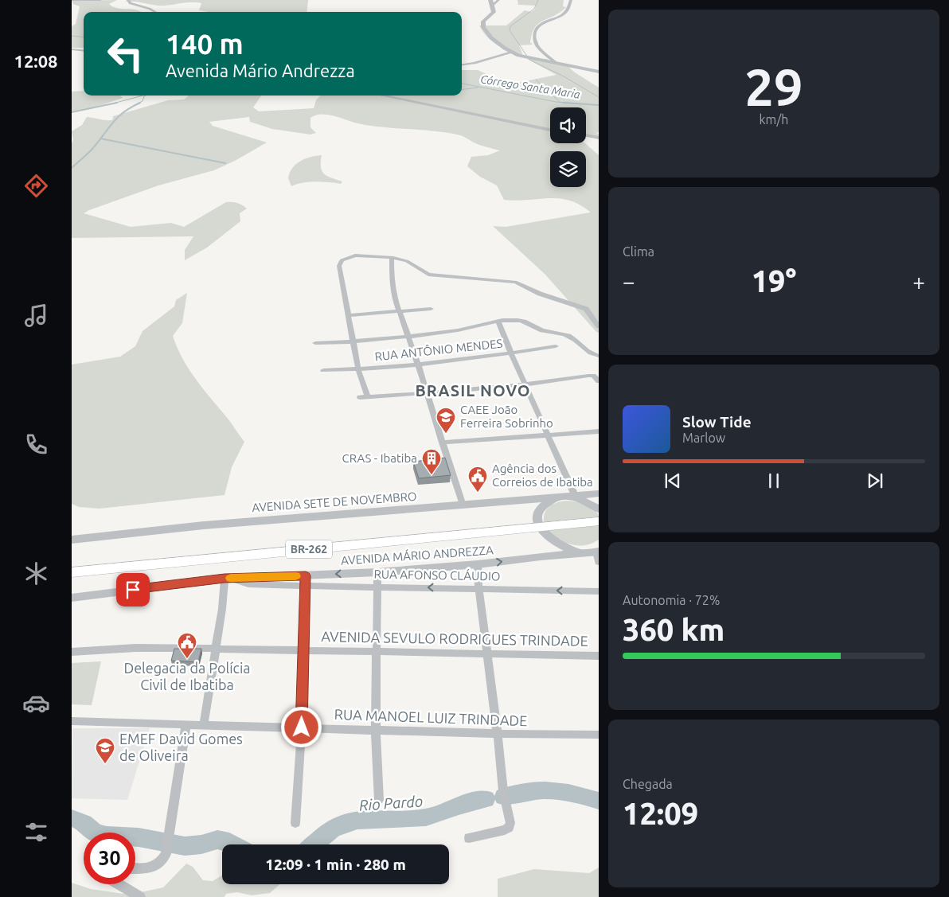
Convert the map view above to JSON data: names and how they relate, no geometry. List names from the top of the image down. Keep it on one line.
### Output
{"streets":{"highway":["BR-262"],"street":["RUA ANTÔNIO MENDES","AVENIDA SETE DE NOVEMBRO","AVENIDA MÁRIO ANDREZZA","RUA AFONSO CLÁUDIO","AVENIDA SEVULO RODRIGUES TRINDADE","RUA MANOEL LUIZ TRINDADE"]},"crossings":[["AVENIDA MÁRIO ANDREZZA","RUA AFONSO CLÁUDIO"]],"one_way":["RUA AFONSO CLÁUDIO"],"districts":["BRASIL NOVO"],"water":["Córrego Santa Maria","Rio Pardo"],"places":{"school or university":["CAEE João Ferreira Sobrinho","EMEF David Gomes de Oliveira"],"building":["CRAS - Ibatiba"],"public building":["Agência dos Correios de Ibatiba","Delegacia da Polícia Civil de Ibatiba"]},"page":{"tabs":"12:08","tile":[["29","km/h"],"Clima",["Autonomia · 72%","360 km"],["Chegada","12:09"]],"turn":["140 m","Avenida Mário Andrezza"],"heat":["−","19°","+"],"song":["Slow Tide","Marlow"],"limit":"30","trip":"12:09 · 1 min · 280 m"}}
